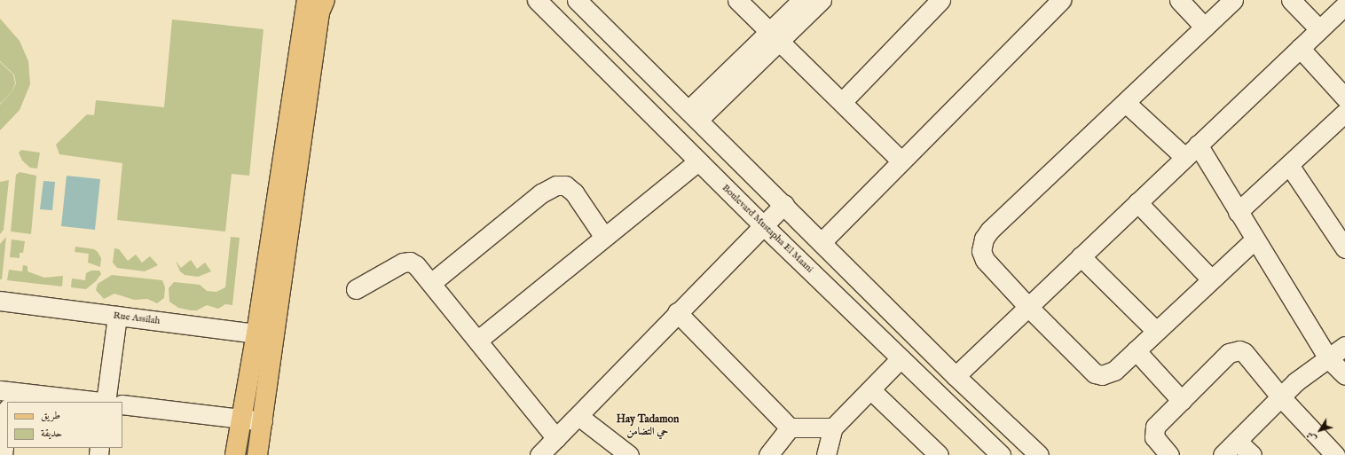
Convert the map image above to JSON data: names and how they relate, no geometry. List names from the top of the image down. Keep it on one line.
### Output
{"streets":{"street":["Boulevard Mustapha El Maani","Rue Assilah"]},"districts":["Hay Tadamon حي التضامن"],"legend":["طريق","حديقة"],"north":"bottom left"}
